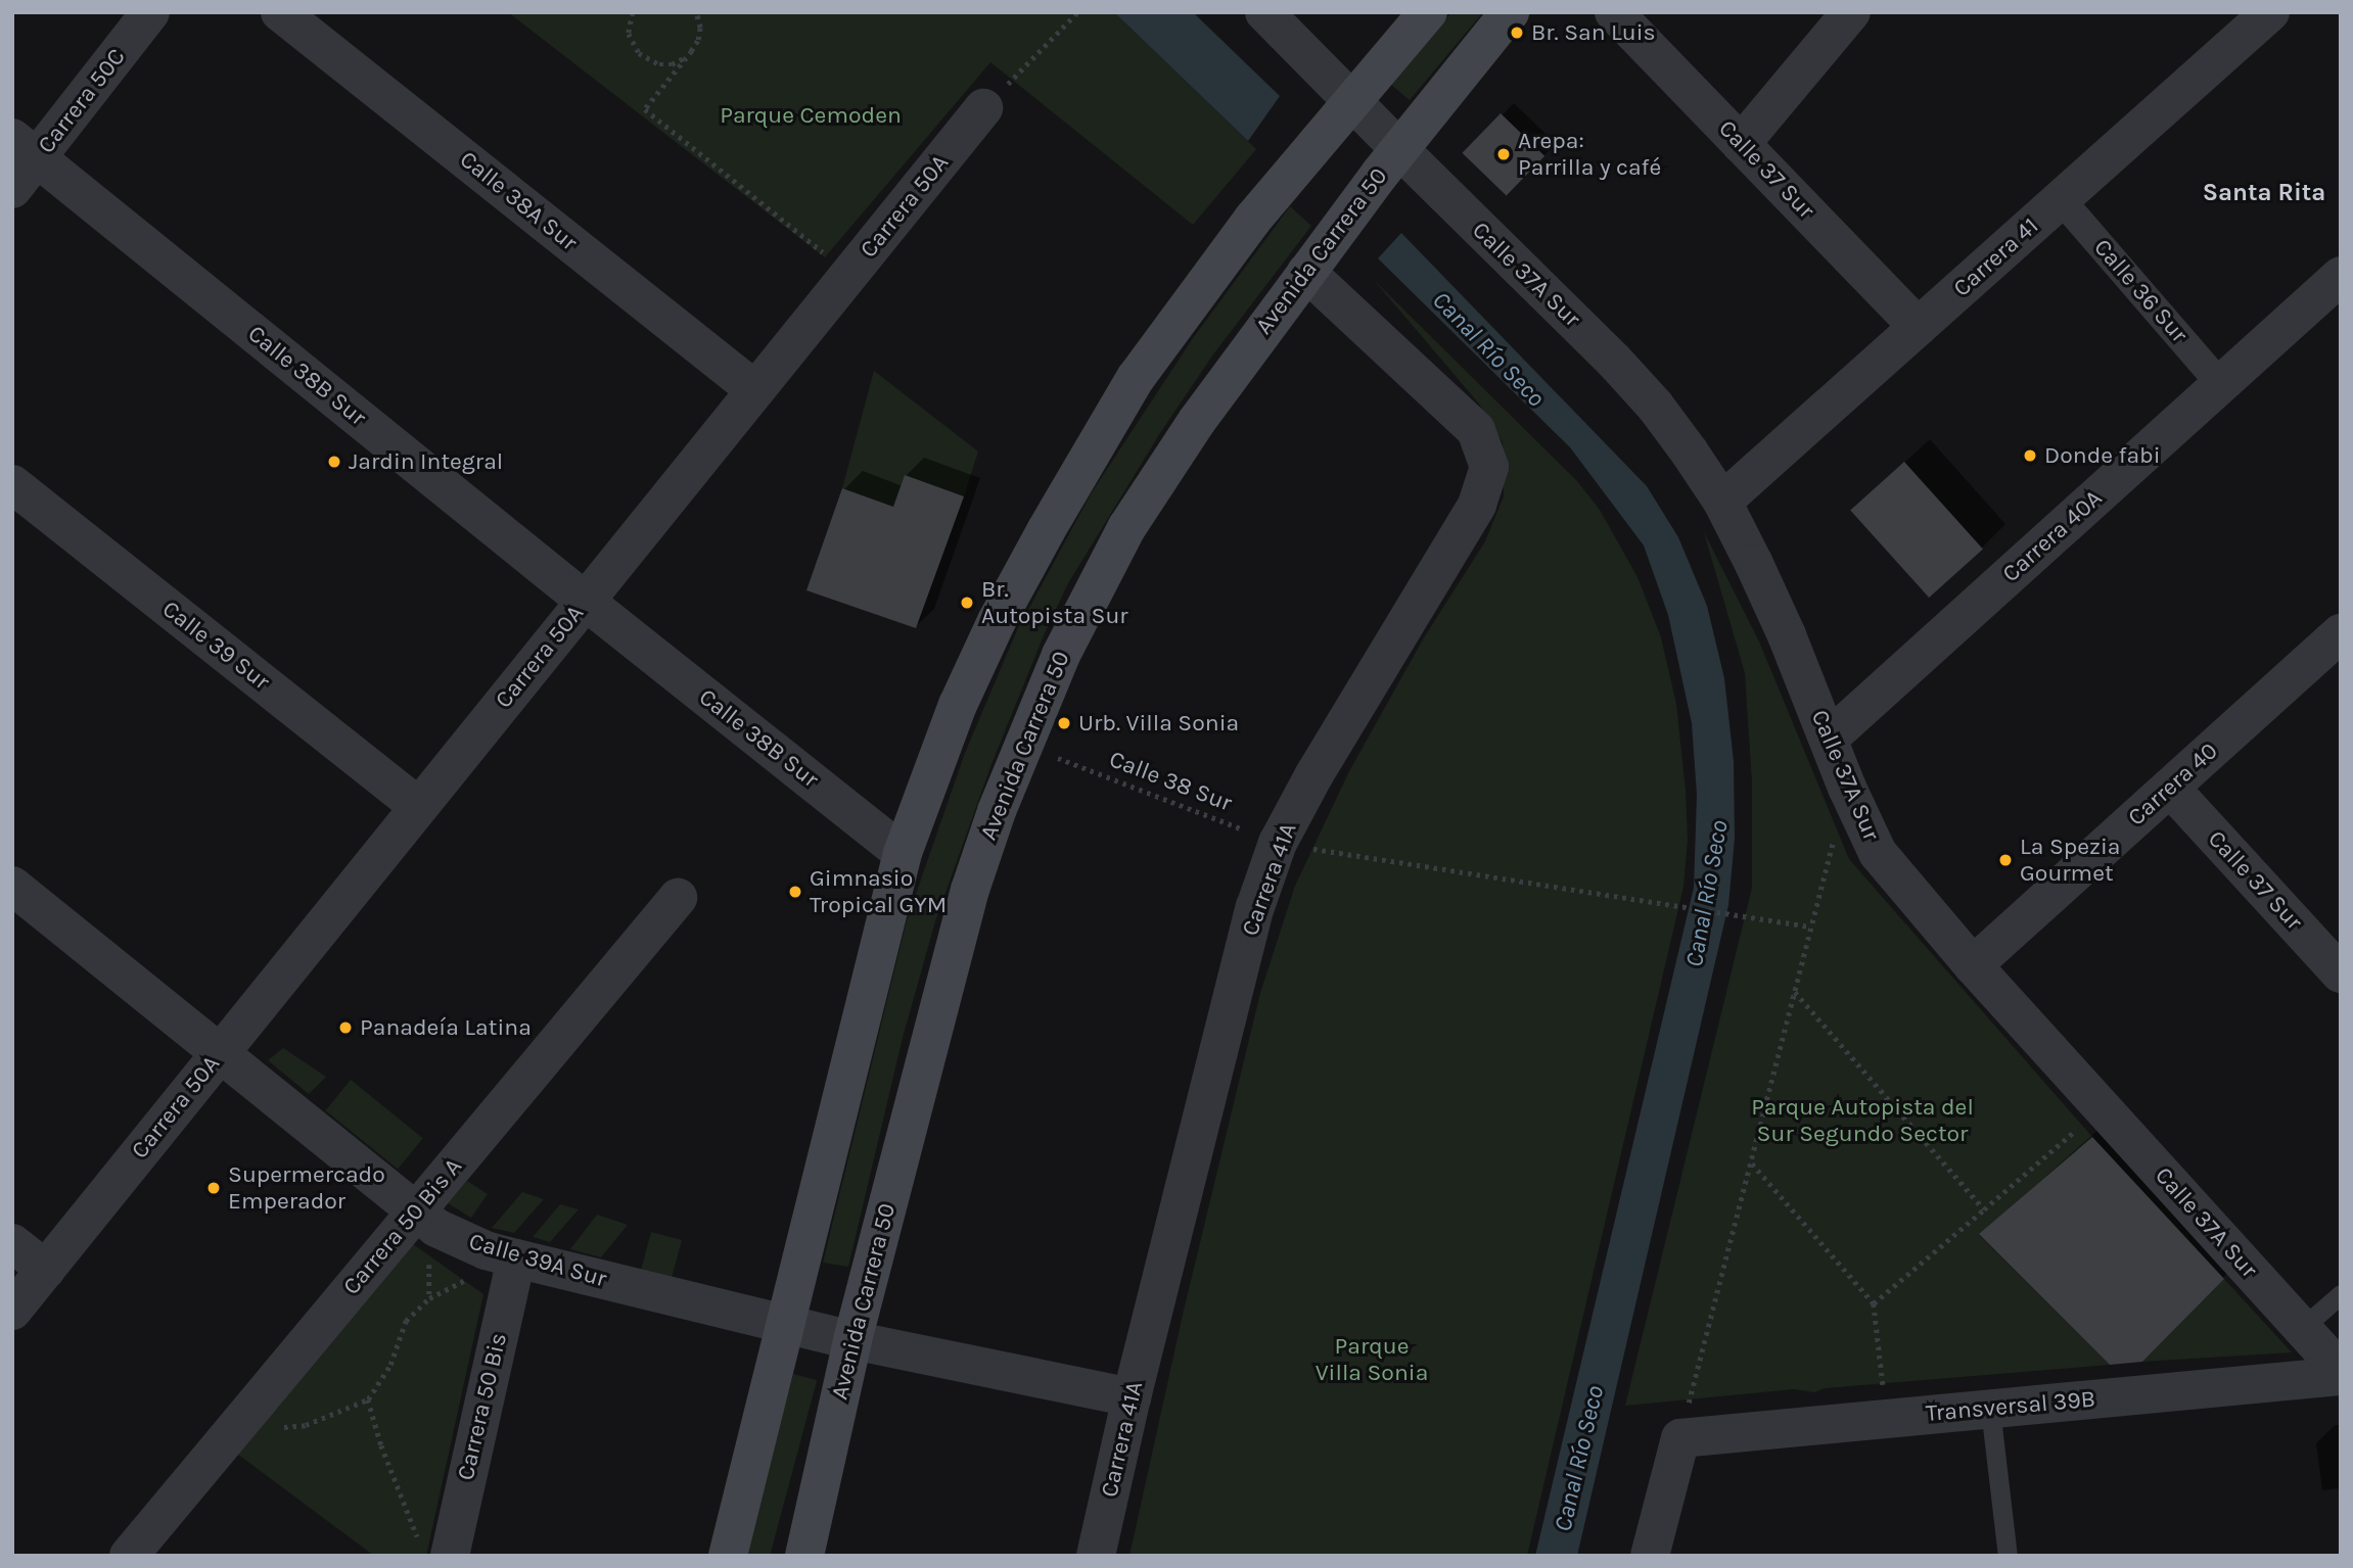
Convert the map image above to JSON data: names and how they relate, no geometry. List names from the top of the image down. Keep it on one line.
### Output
{"streets":{"main road":["Avenida Carrera 50"],"street":["Carrera 50C","Calle 37 Sur","Calle 38A Sur","Carrera 50A","Carrera 41","Calle 37A Sur","Calle 36 Sur","Calle 38B Sur","Carrera 40A","Calle 39 Sur","Carrera 40","Carrera 41A","Carrera 50 Bis A","Calle 39A Sur","Carrera 50 Bis","Transversal 39B"],"path":["Calle 38 Sur"]},"crossings":[["Carrera 50C","Calle 38B Sur"],["Calle 37 Sur","Carrera 41"],["Calle 37 Sur","Carrera 40"],["Calle 38A Sur","Carrera 50A"],["Carrera 50A","Calle 38B Sur"],["Carrera 50A","Calle 39 Sur"],["Carrera 50A","Calle 39A Sur"],["Avenida Carrera 50","Calle 37A Sur"],["Avenida Carrera 50","Carrera 41A"],["Avenida Carrera 50","Calle 39A Sur"],["Carrera 41","Calle 37A Sur"],["Carrera 41","Calle 36 Sur"],["Calle 37A Sur","Carrera 40A"],["Calle 37A Sur","Carrera 40"],["Calle 37A Sur","Transversal 39B"],["Calle 36 Sur","Carrera 40A"],["Calle 38 Sur","Carrera 41A"],["Carrera 41A","Calle 39A Sur"],["Carrera 50 Bis A","Calle 39A Sur"],["Calle 39A Sur","Carrera 50 Bis"]],"districts":["Santa Rita"],"water":["Canal Río Seco"],"parks":["Parque Cemoden","Parque Autopista del Sur Segundo Sector","Parque Villa Sonia"],"places":["Br. San Luis","Arepa: Parrilla y café","Donde fabi","Jardin Integral","Br. Autopista Sur","Urb. Villa Sonia","La Spezia Gourmet","Gimnasio Tropical GYM","Panadeía Latina","Supermercado Emperador"]}
